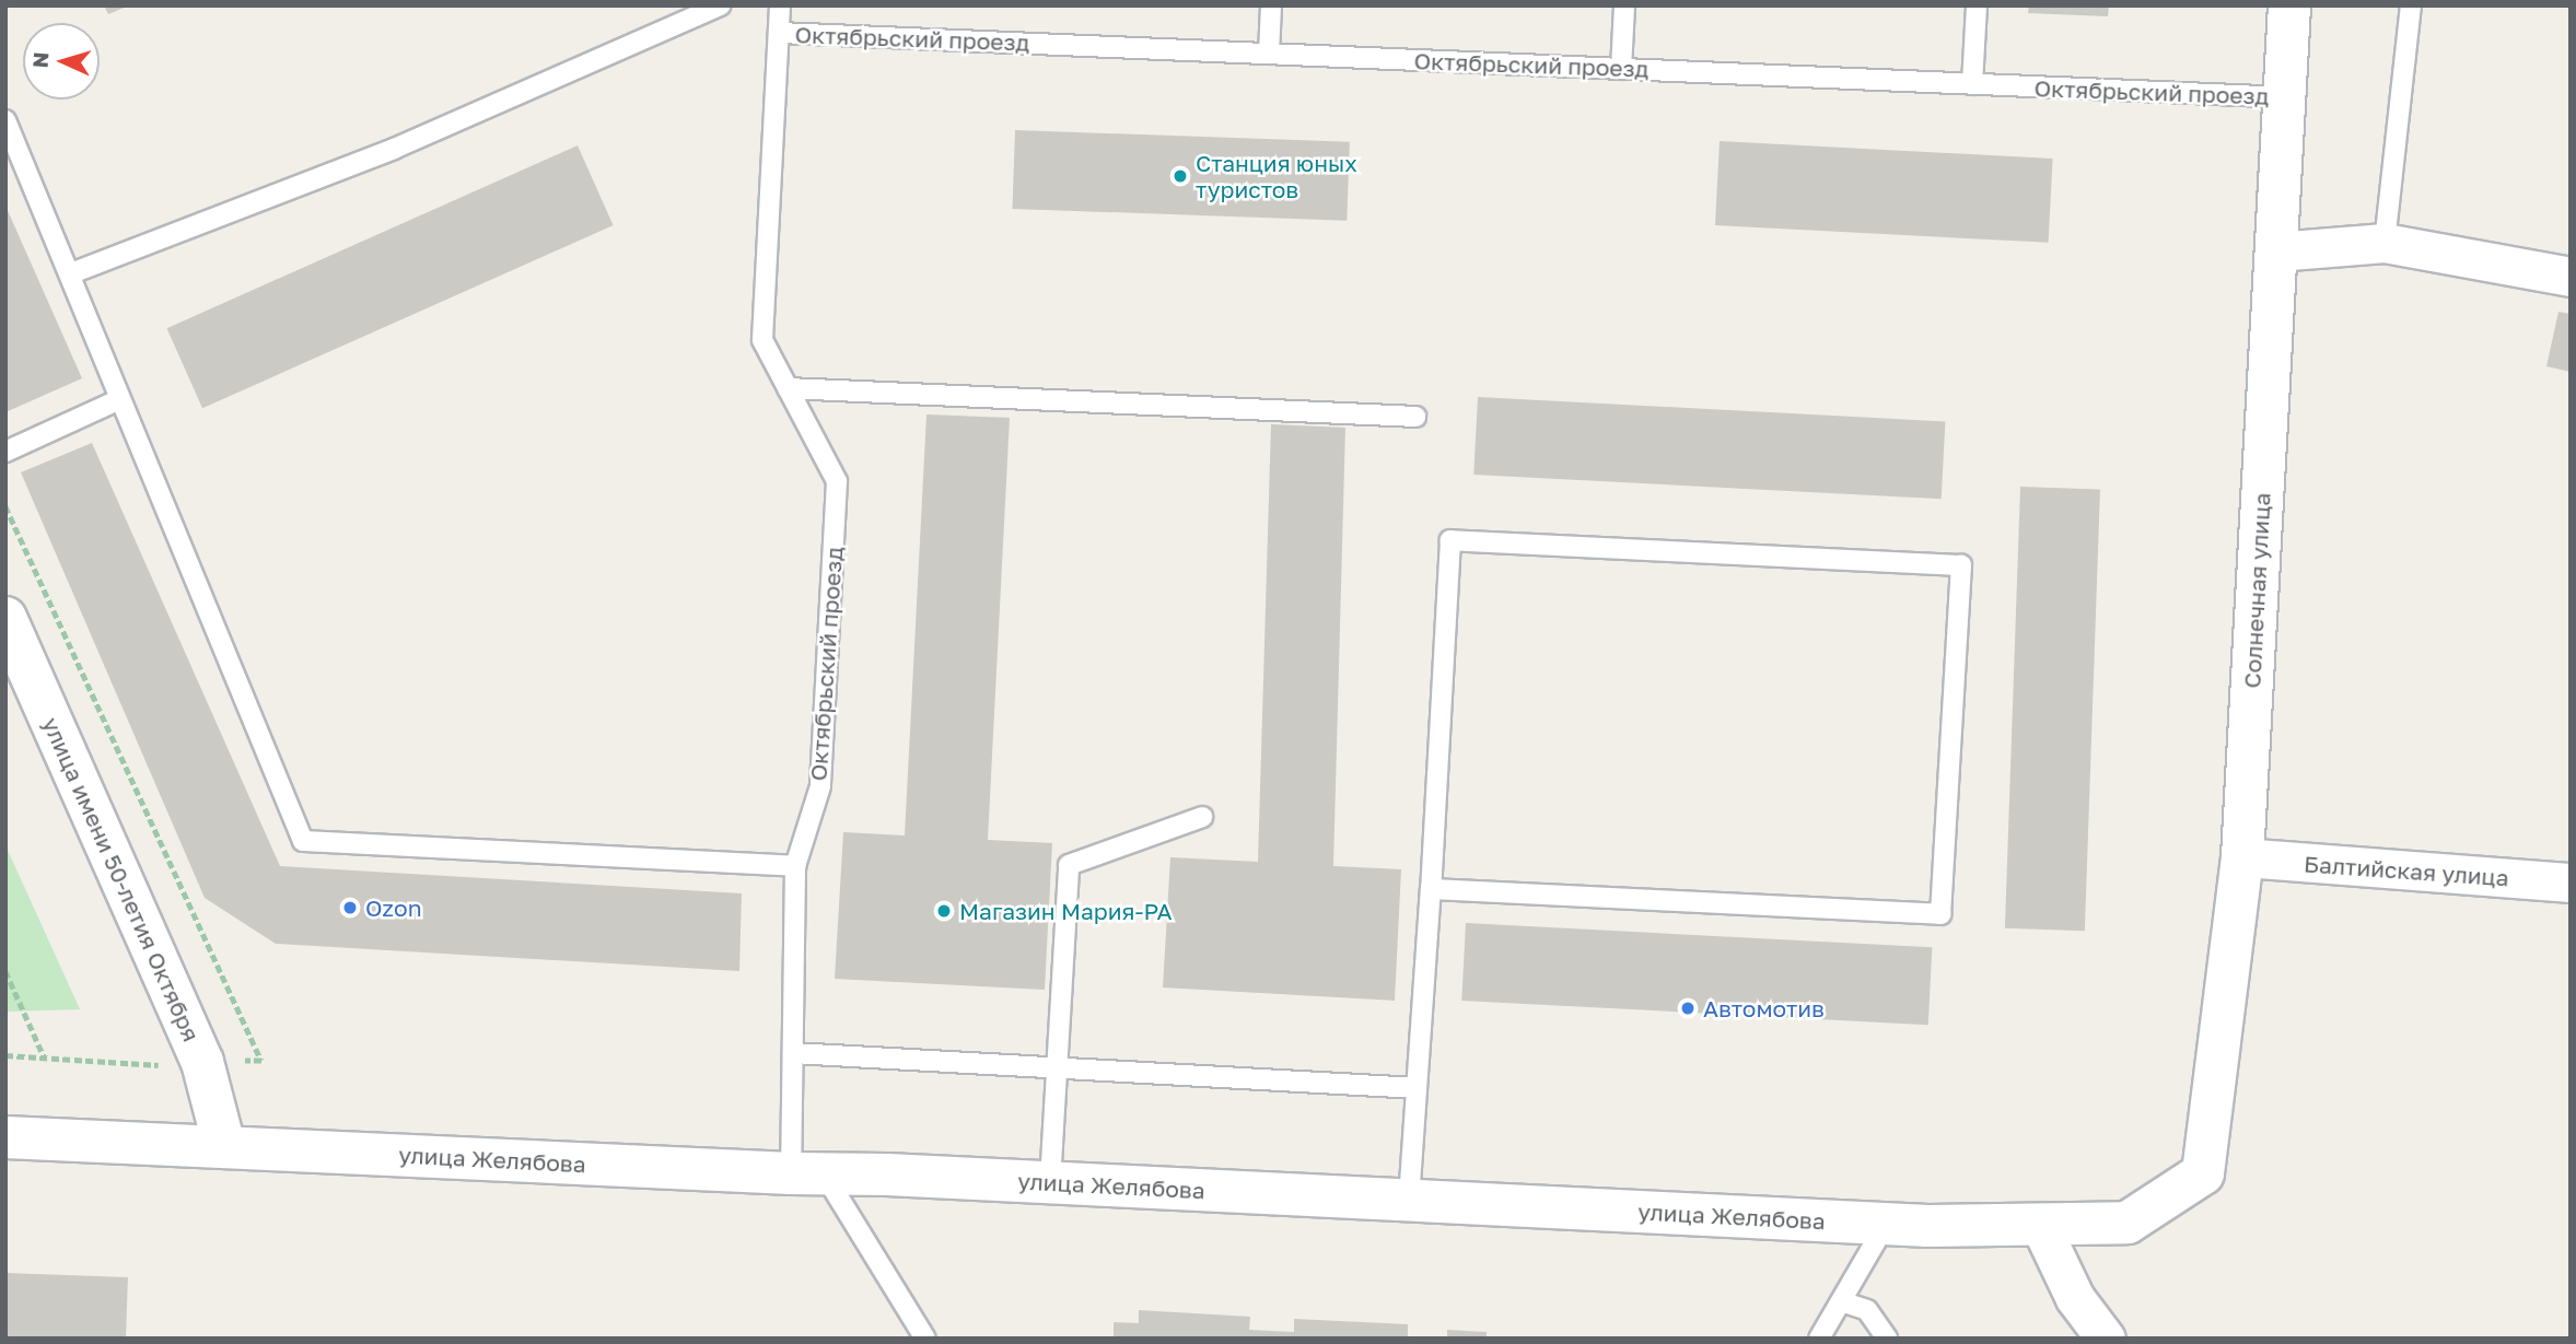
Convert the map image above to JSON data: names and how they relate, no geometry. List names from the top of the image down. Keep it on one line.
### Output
{"streets":{"street":["Солнечная улица","Балтийская улица","улица имени 50-летия Октября","улица Желябова"],"lane":["Октябрьский проезд"]},"crossings":[["Октябрьский проезд","Солнечная улица"],["Октябрьский проезд","улица Желябова"],["Солнечная улица","Балтийская улица"],["Солнечная улица","улица Желябова"],["улица имени 50-летия Октября","улица Желябова"]],"places":["Станция юных туристов","Ozon","Магазин Мария-РА","Автомотив"],"north":"left"}
